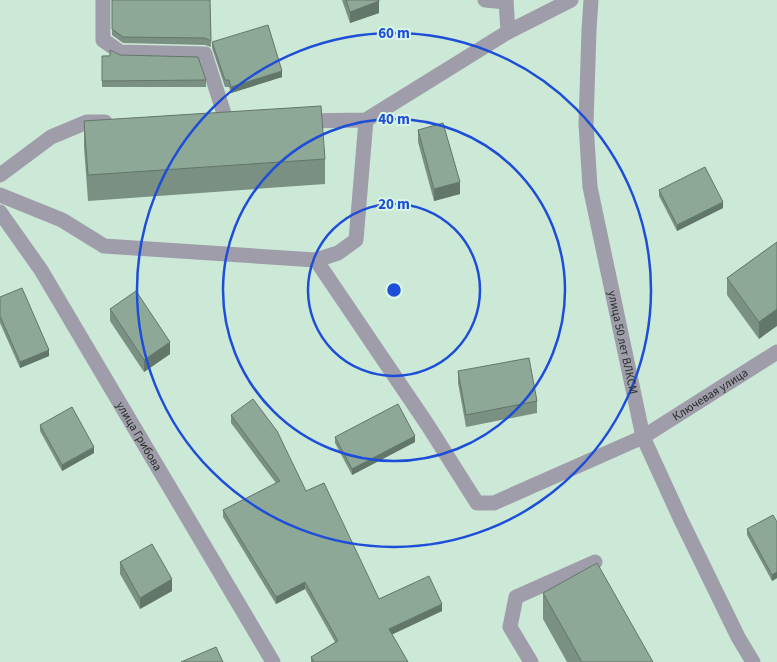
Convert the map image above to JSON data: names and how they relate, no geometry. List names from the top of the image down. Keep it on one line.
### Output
{"streets":{"street":["улица 50 лет ВЛКСМ","Ключевая улица","улица Грибова"]},"crossings":[["улица 50 лет ВЛКСМ","Ключевая улица"]],"rings":["60 m","40 m","20 m"]}
